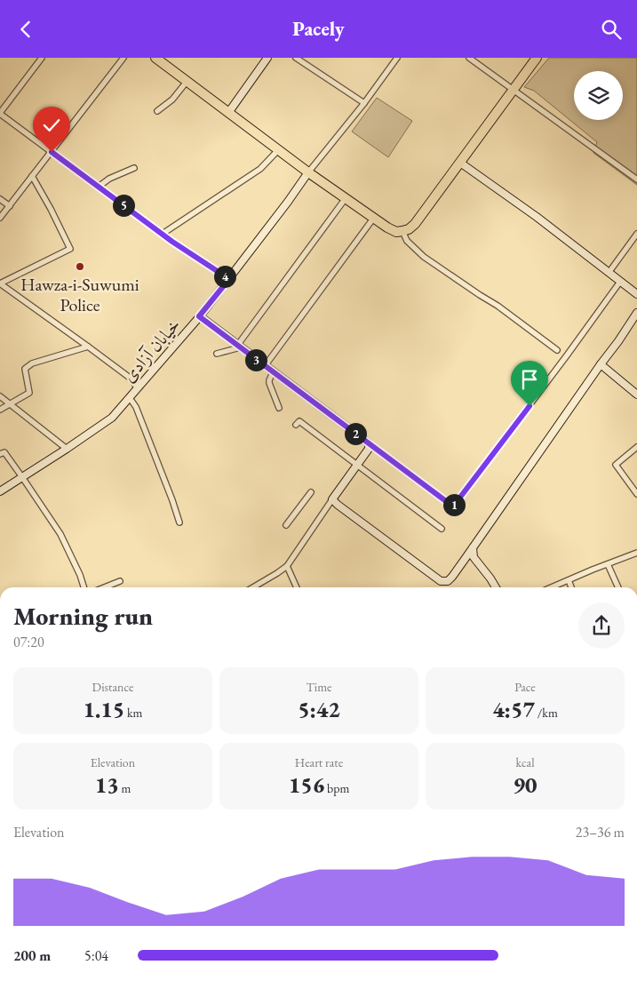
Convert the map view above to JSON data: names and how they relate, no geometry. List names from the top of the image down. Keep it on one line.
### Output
{"streets":{"street":["خیابان آزادی"]},"places":["Hawza-i-Suwumi Police"],"page":{"header":"Pacely","pins":["5","4","3","2","1"],"heading":["Morning run","07:20"],"stats":[["Distance","1.15 km"],["Time","5:42"],["Pace","4:57 /km"],["Elevation","13 m"],["Heart rate","156 bpm"],["kcal","90"]],"chart":["Elevation","23–36 m"],"list":[{"name":"200 m","note":"5:04"}]}}
